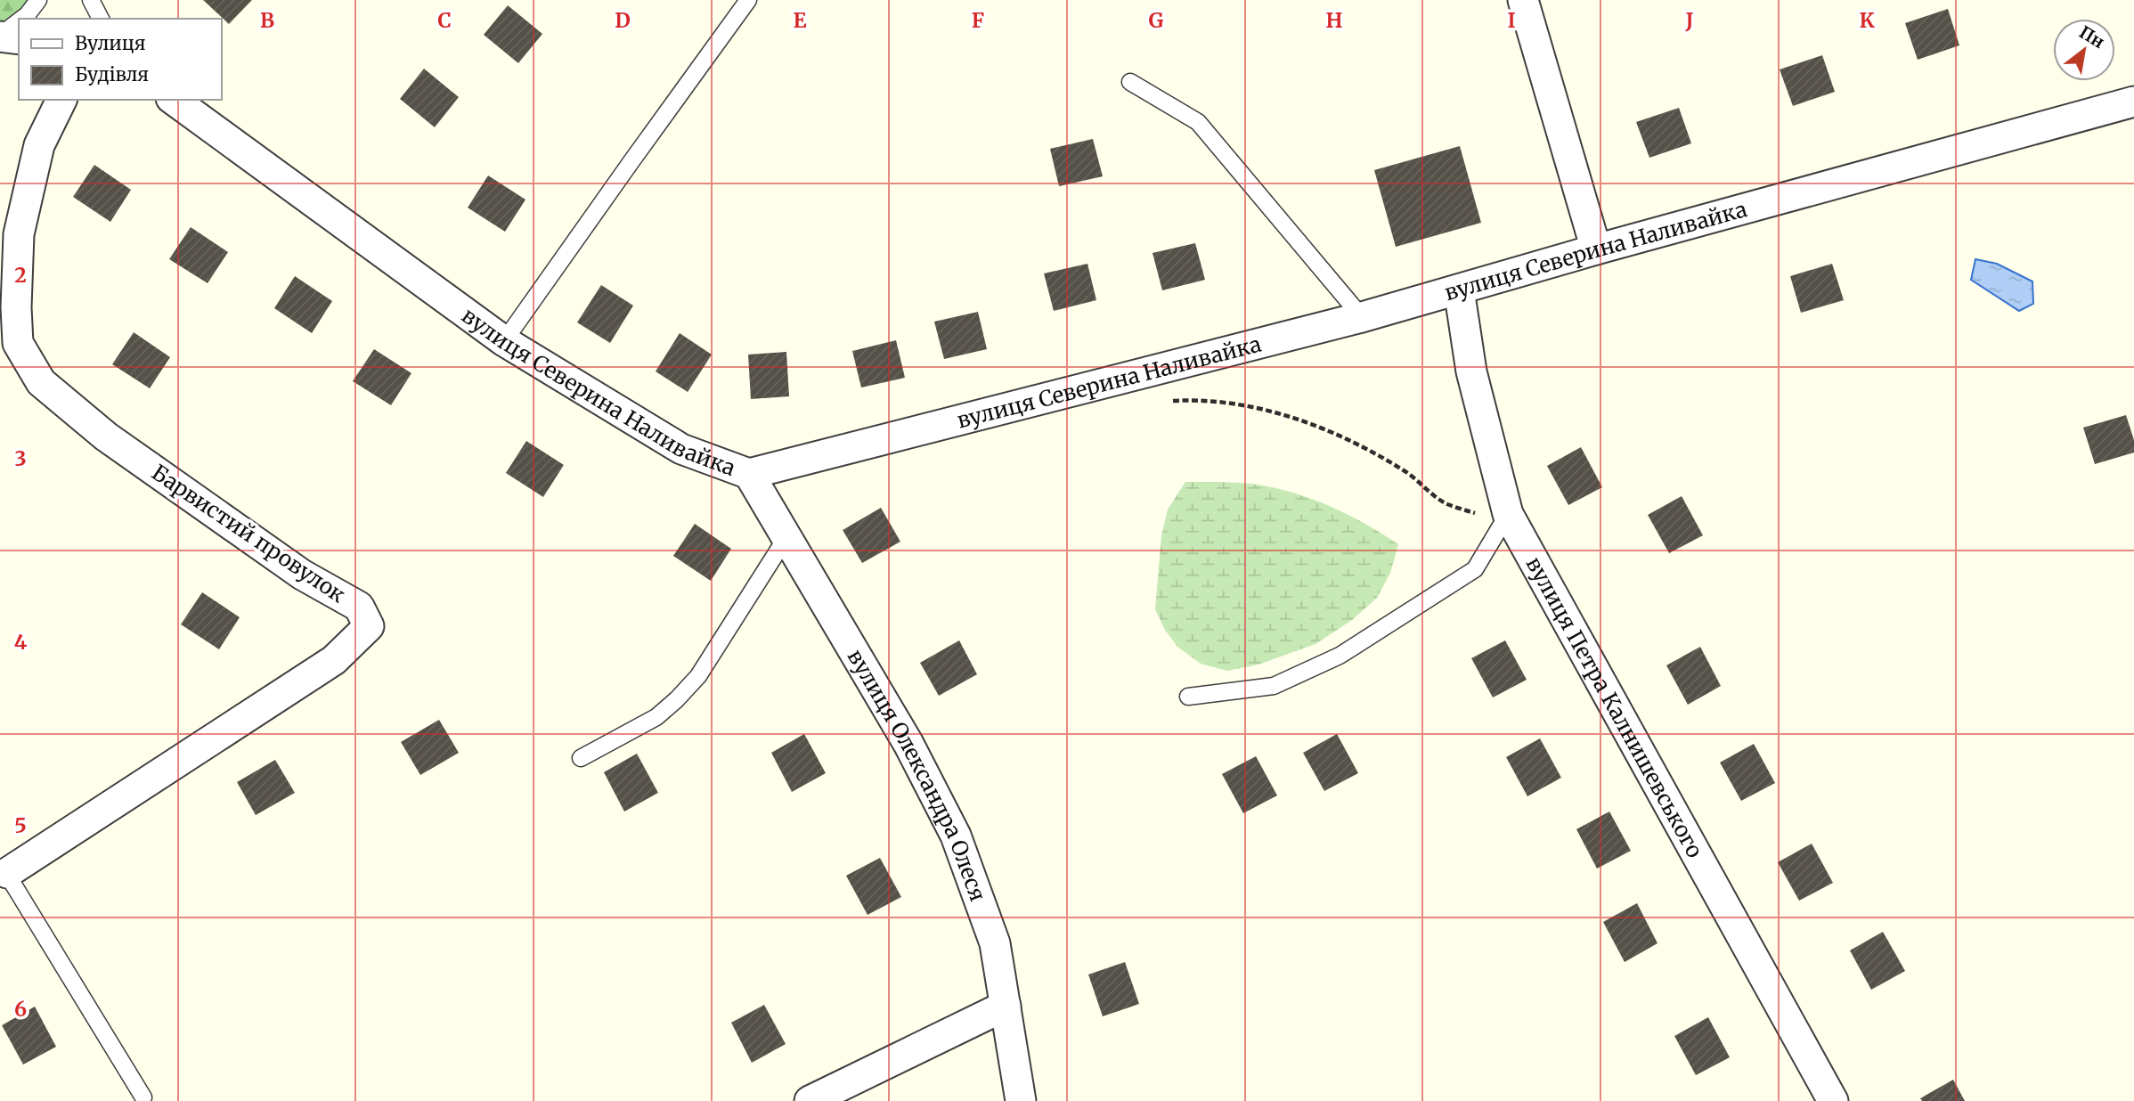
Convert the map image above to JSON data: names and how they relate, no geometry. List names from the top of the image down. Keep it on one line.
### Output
{"streets":{"street":["вулиця Северина Наливайка","Барвистий провулок","вулиця Петра Калнишевського","вулиця Олександра Олеся"]},"crossings":[["вулиця Северина Наливайка","вулиця Петра Калнишевського"],["вулиця Северина Наливайка","вулиця Олександра Олеся"]],"legend":["Вулиця","Будівля"],"north":"top right","grid":{"columns":["B","C","D","E","F","G","H","I","J","K"],"rows":["2","3","4","5","6"]}}
